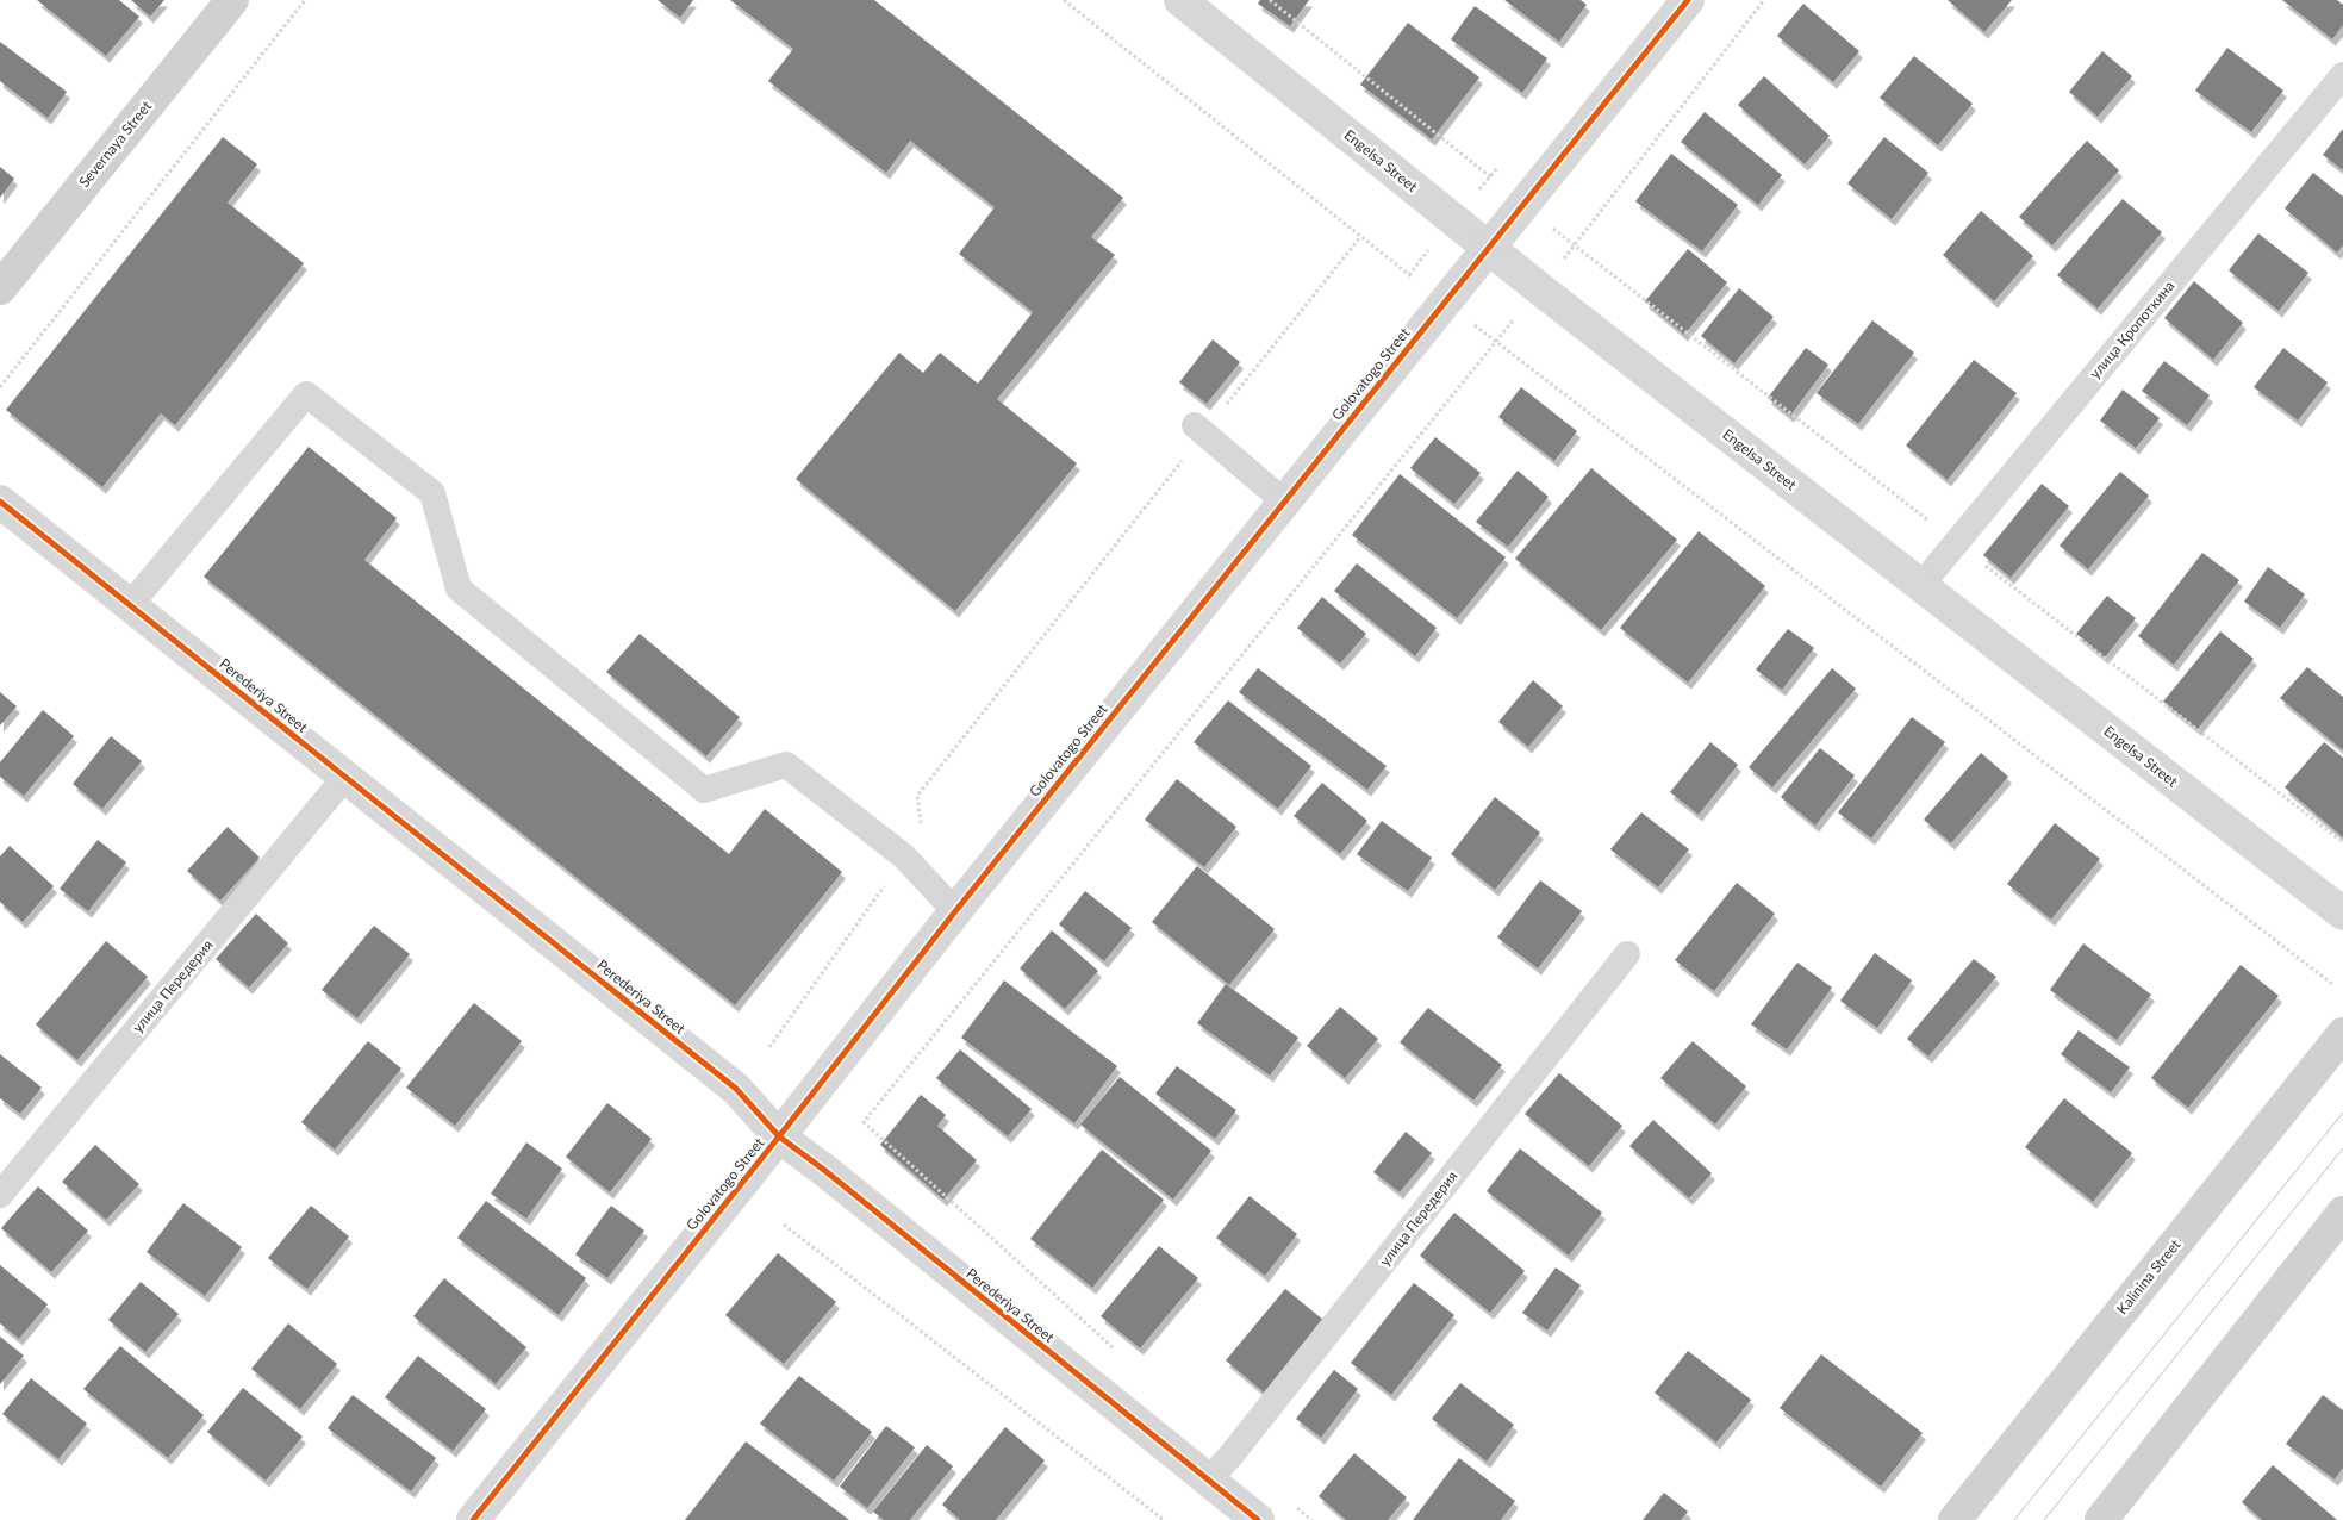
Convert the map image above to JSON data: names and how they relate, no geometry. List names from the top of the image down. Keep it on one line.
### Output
{"streets":{"main road":["Severnaya Street","Kalinina Street"],"street":["Engelsa Street","Golovatogo Street","Perederiya Street"],"lane":["улица Кропоткина","улица Передерия"]},"crossings":[["Engelsa Street","улица Кропоткина"],["Engelsa Street","Golovatogo Street"],["Golovatogo Street","Perederiya Street"],["Perederiya Street","улица Передерия"]]}
